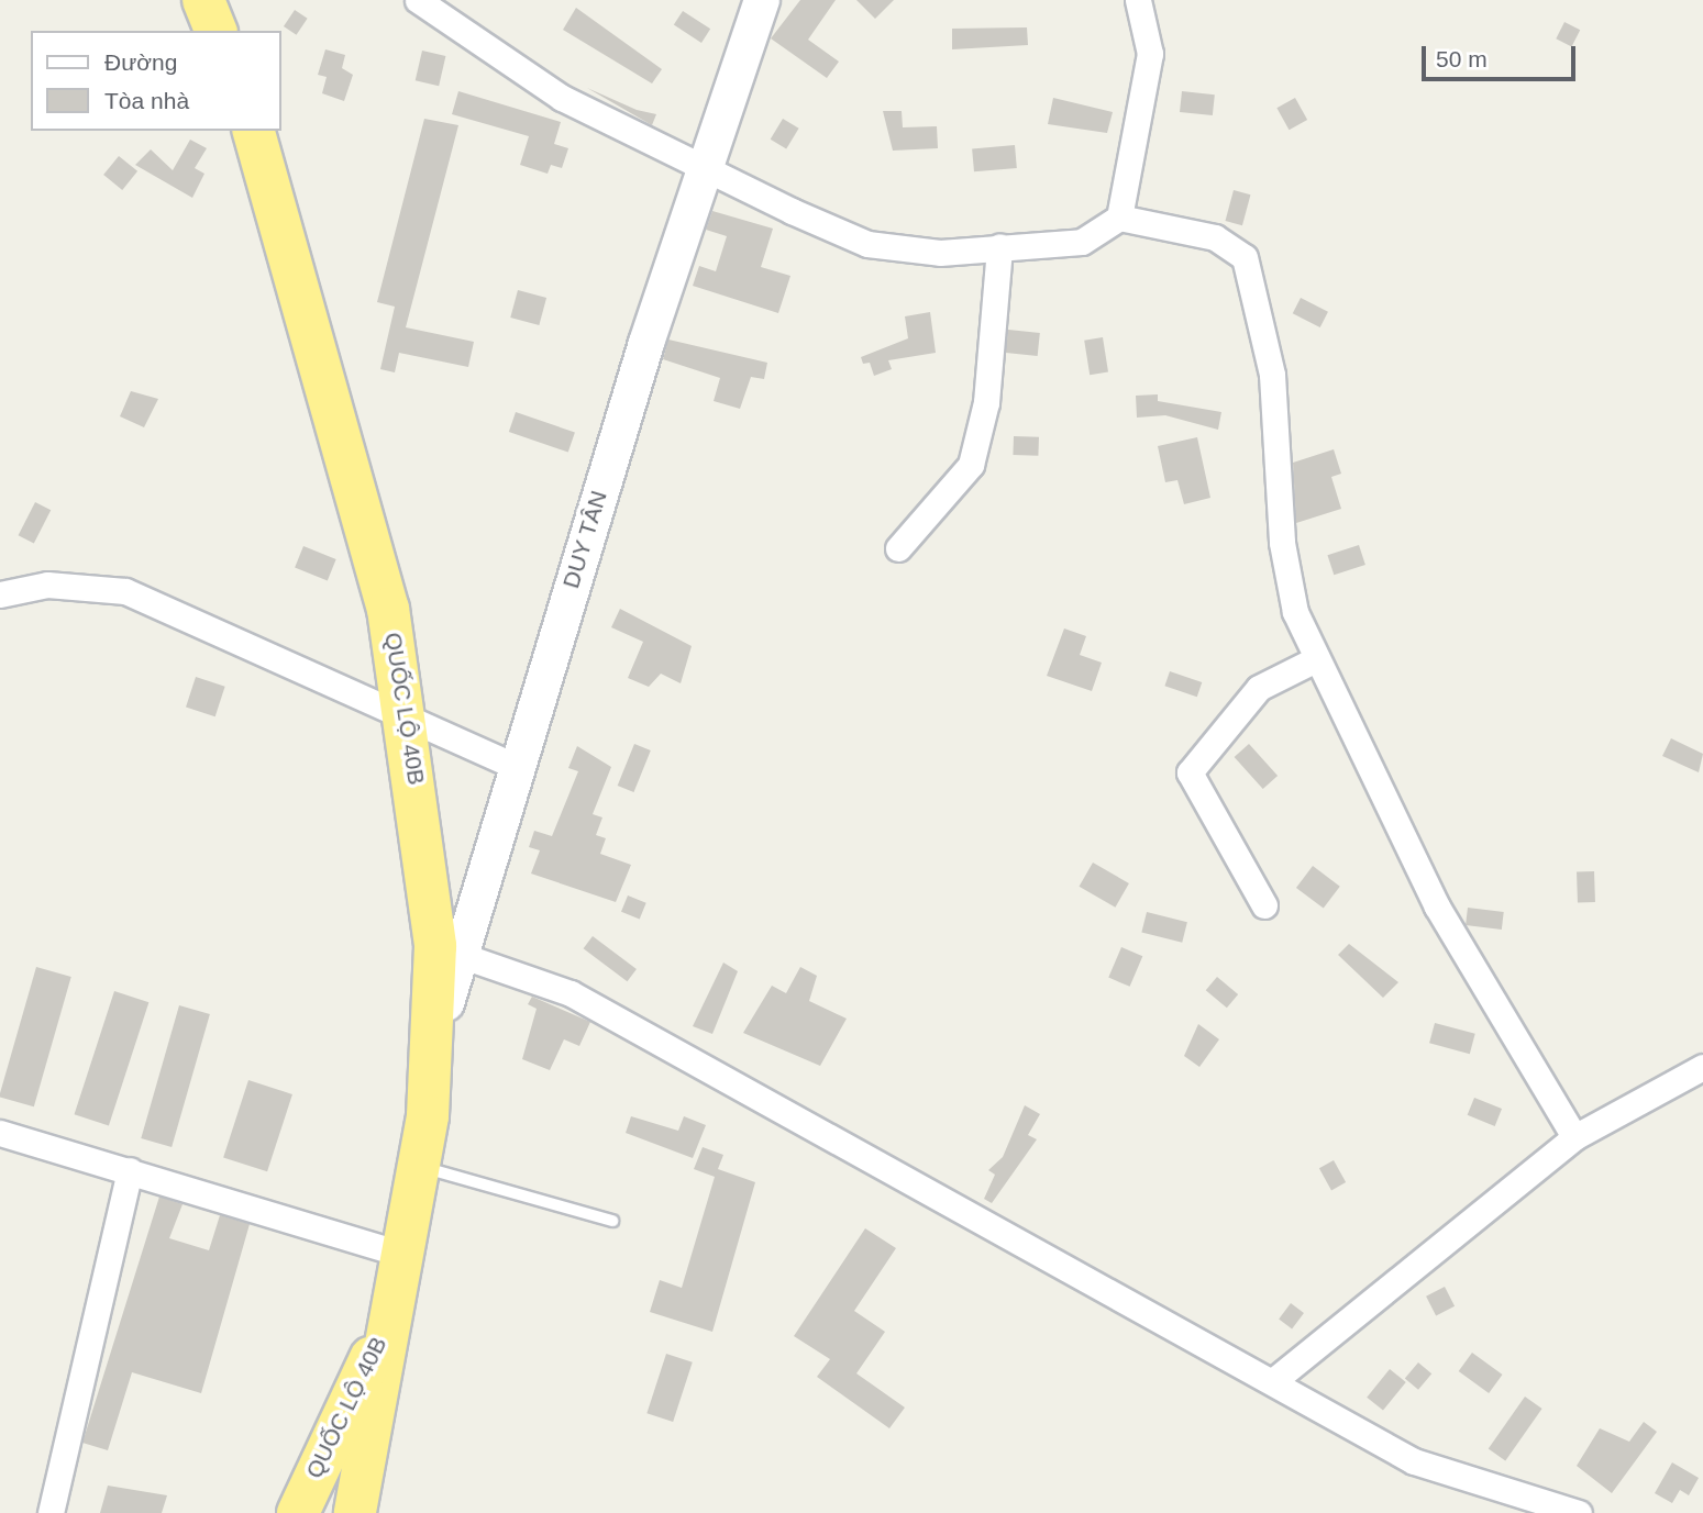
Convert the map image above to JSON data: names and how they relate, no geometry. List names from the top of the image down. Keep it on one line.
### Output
{"streets":{"highway":["QUỐC LỘ 40B"],"street":["DUY TÂN"]},"crossings":[["DUY TÂN","QUỐC LỘ 40B"]],"legend":["Đường","Tòa nhà"],"scale_bar":"50 m"}
